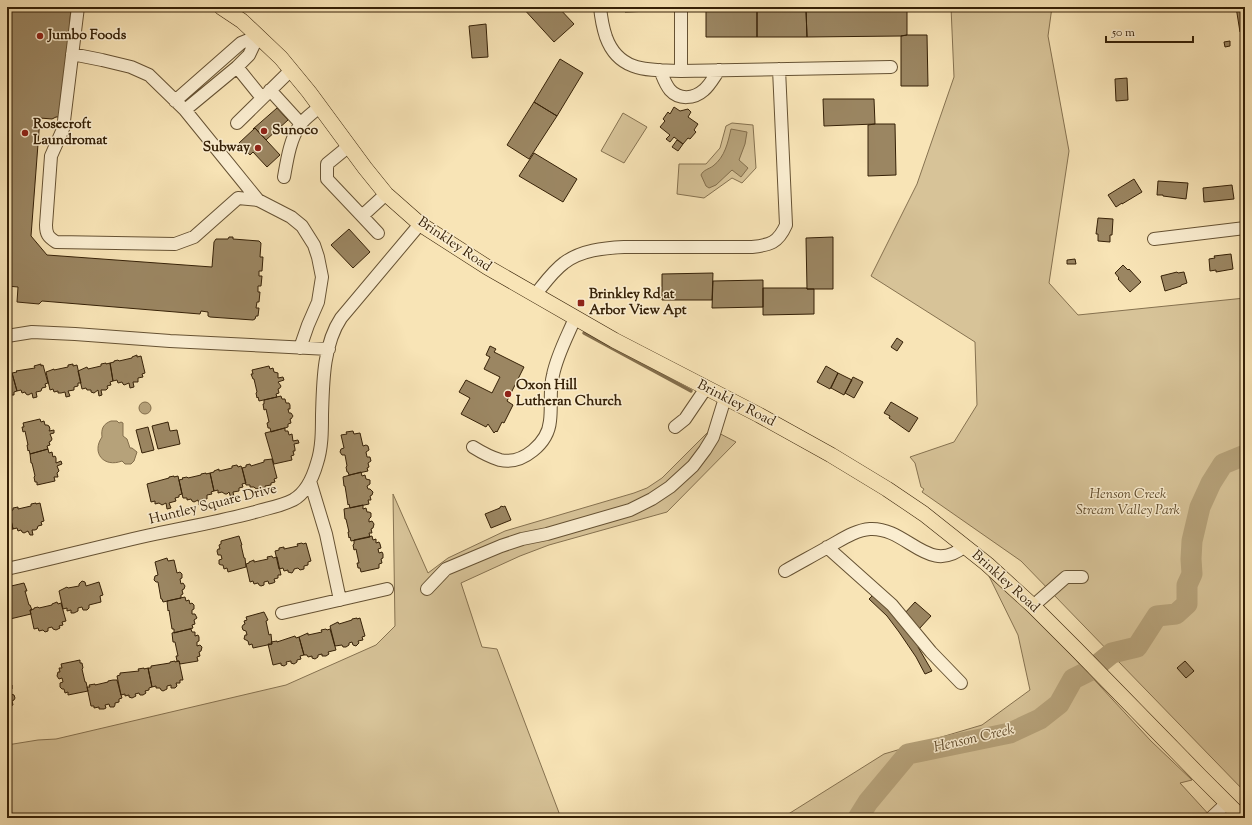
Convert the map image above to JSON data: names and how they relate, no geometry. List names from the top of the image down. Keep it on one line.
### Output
{"streets":{"main road":["Brinkley Road"],"street":["Huntley Square Drive"]},"crossings":[["Brinkley Road","Huntley Square Drive"]],"water":["Henson Creek"],"parks":["Henson Creek Stream Valley Park"],"places":{"other":["Jumbo Foods","Sunoco","Rosecroft Laundromat","Subway","Oxon Hill Lutheran Church"],"transit":["Brinkley Rd at Arbor View Apt"]},"scale_bar":"50 m"}
